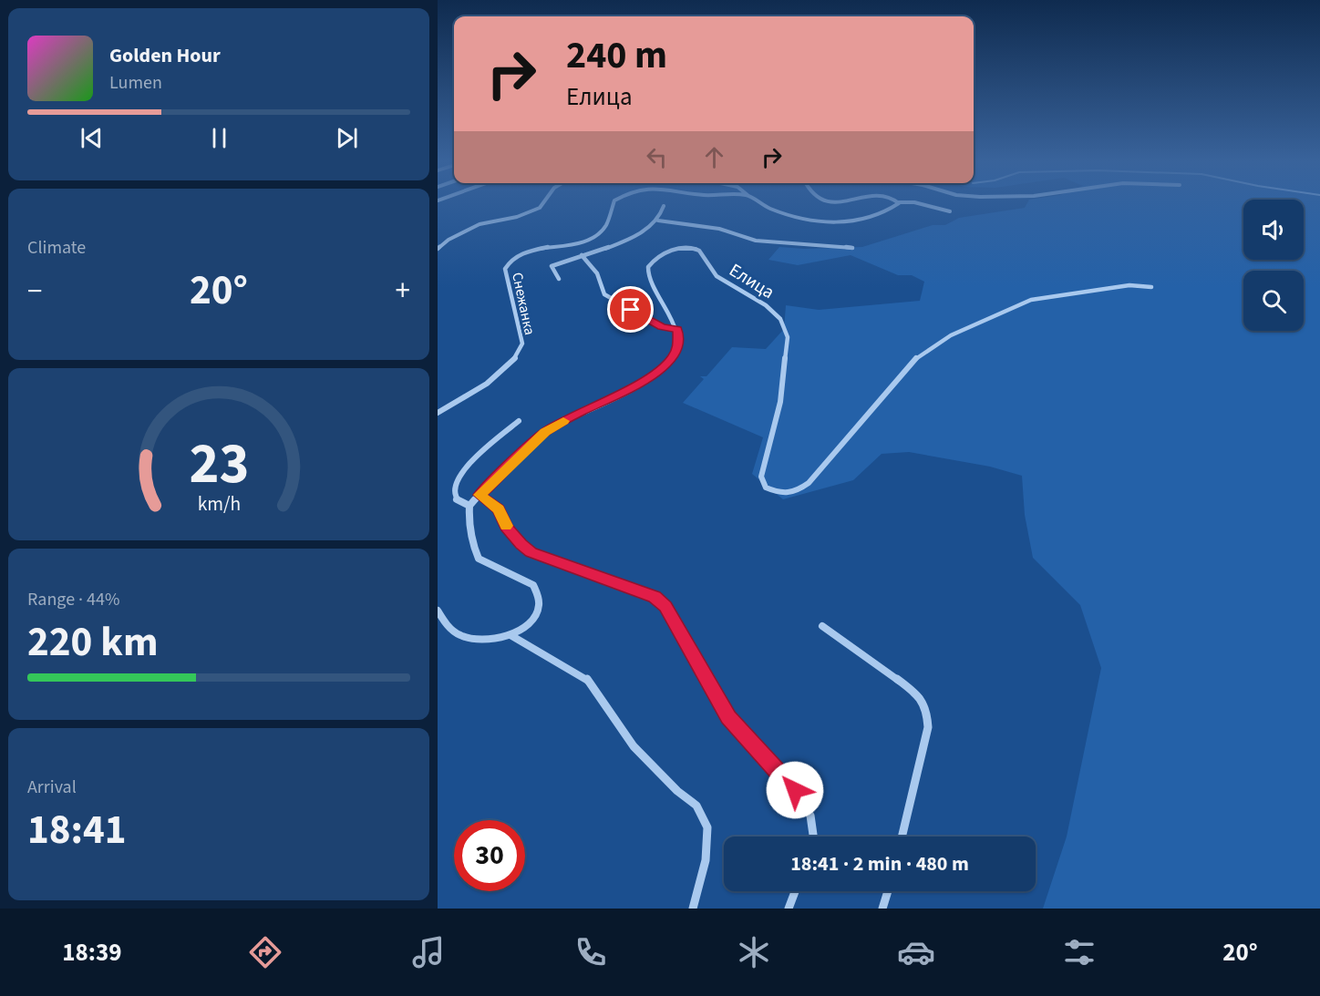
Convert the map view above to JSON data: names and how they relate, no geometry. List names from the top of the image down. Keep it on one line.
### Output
{"streets":{"street":["Елица","Снежанка"]},"page":{"turn":["240 m","Елица"],"song":["Golden Hour","Lumen"],"tile":["Climate",["Range · 44%","220 km"],["Arrival","18:41"]],"heat":["−","20°","+"],"limit":"30","trip":"18:41 · 2 min · 480 m","tabs":["18:39","20°"],"gauge":["23","km/h"]}}
